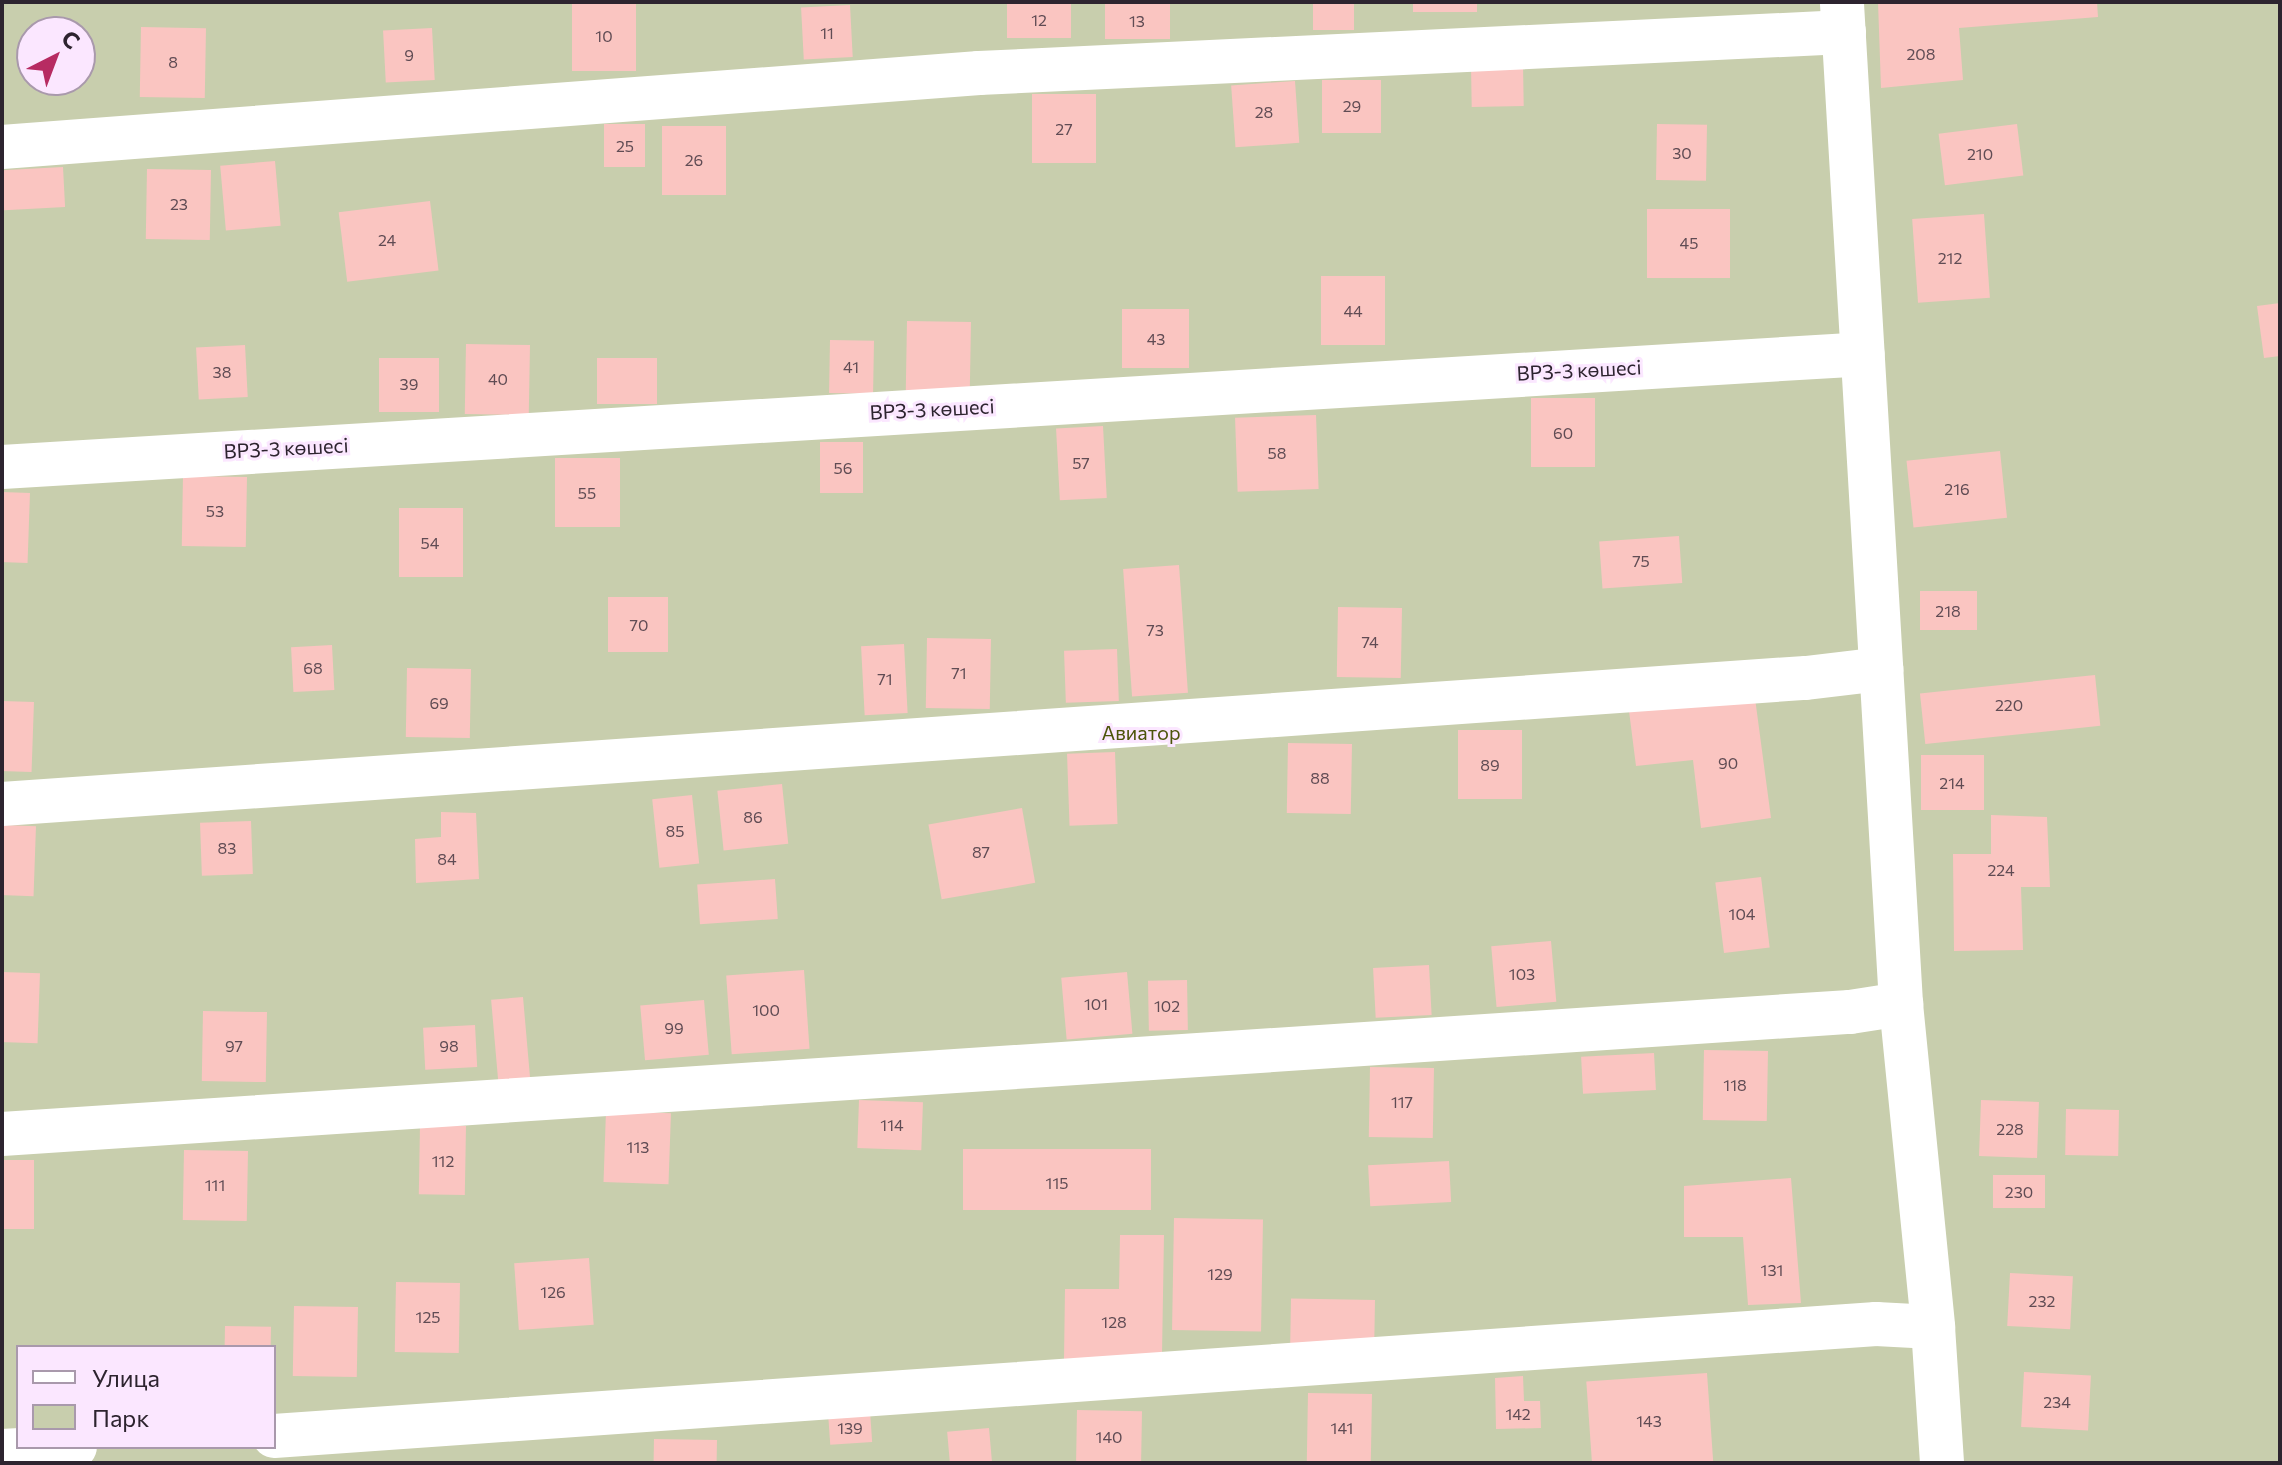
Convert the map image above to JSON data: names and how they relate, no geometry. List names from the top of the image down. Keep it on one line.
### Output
{"streets":{"street":["ВРЗ-3 көшесі"]},"parks":["Авиатор"],"house_numbers":["12","13","11","10","208","9","8","29","28","27","25","30","210","26","23","24","45","212","44","43","41","38","40","39","60","58","57","56","216","55","53","54","75","218","70","73","74","68","71","71","69","220","90","89","88","214","86","85","83","87","84","224","104","103","101","102","100","99","97","98","118","117","114","228","113","112","115","111","230","131","129","126","232","125","128","234","142","143","139","141","140"],"legend":["Улица","Парк"],"north":"top right"}
